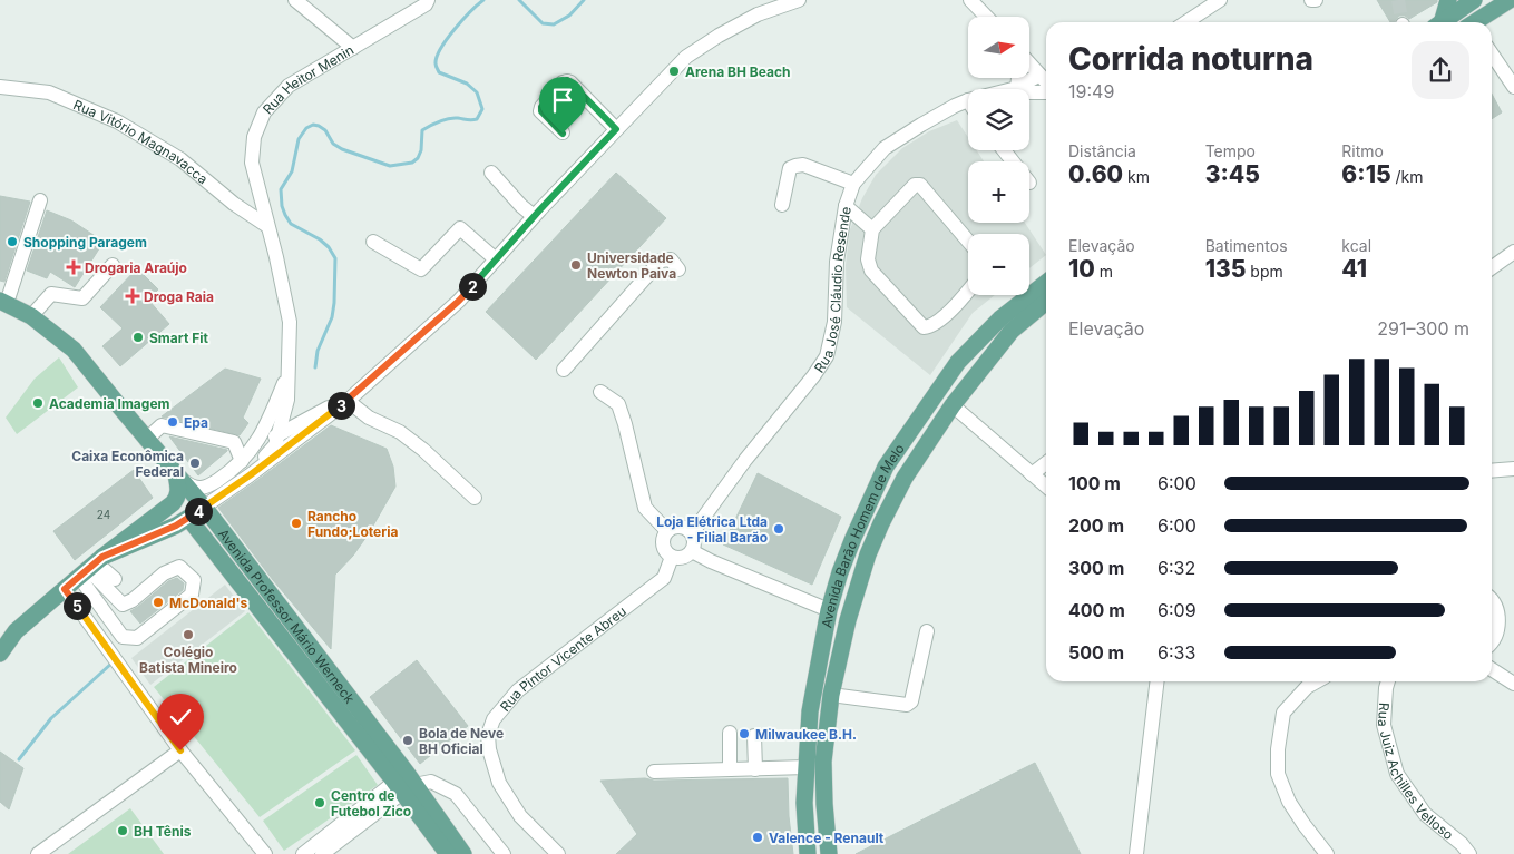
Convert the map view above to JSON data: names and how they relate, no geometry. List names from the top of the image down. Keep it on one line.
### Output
{"streets":{"main road":["Avenida Barão Homem de Melo","Avenida Professor Mário Werneck"],"street":["Rua Heitor Menin","Rua Vitório Magnavacca","Rua José Cláudio Resende","Rua Pintor Vicente Abreu","Rua Juiz Achilles Velloso"]},"crossings":[["Rua Heitor Menin","Rua Vitório Magnavacca"],["Rua Heitor Menin","Avenida Professor Mário Werneck"],["Rua José Cláudio Resende","Rua Pintor Vicente Abreu"]],"places":{"other":["Arena BH Beach","Shopping Paragem","Universidade Newton Paiva","Smart Fit","Academia Imagem","Epa","Caixa Econômica Federal","Rancho Fundo;Loteria","Loja Elétrica Ltda - Filial Barão","McDonald's","Colégio Batista Mineiro","Milwaukee B.H.","Bola de Neve BH Oficial","Centro de Futebol Zico","BH Tênis","Valence - Renault"],"health":["Drogaria Araújo","Droga Raia"]},"house_numbers":["24"],"north":"right","page":{"map_buttons":["+","−"],"heading":["Corrida noturna","19:49"],"stats":[["Distância","0.60 km"],["Tempo","3:45"],["Ritmo","6:15 /km"],["Elevação","10 m"],["Batimentos","135 bpm"],["kcal","41"]],"pins":["2","3","4","5"],"chart":["Elevação","291–300 m"],"list":[{"name":"100 m","note":"6:00"},{"name":"200 m","note":"6:00"},{"name":"300 m","note":"6:32"},{"name":"400 m","note":"6:09"},{"name":"500 m","note":"6:33"}]}}
